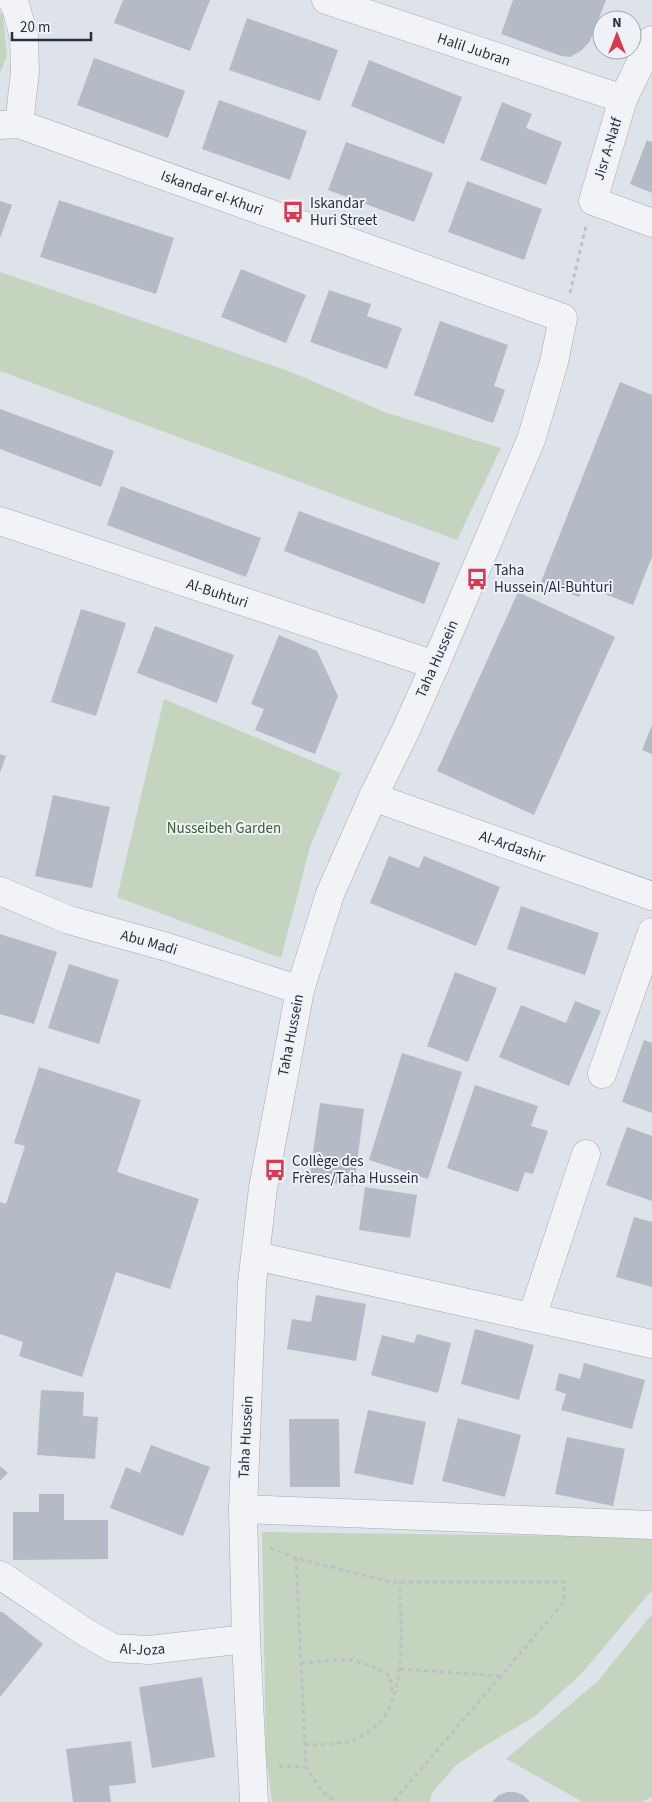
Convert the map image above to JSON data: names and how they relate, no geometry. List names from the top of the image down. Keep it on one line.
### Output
{"streets":{"street":["Halil Jubran","Jisr A-Natf","Iskandar el-Khuri","Al-Buhturi","Taha Hussein","Al-Ardashir","Abu Madi","Al-Joza"]},"crossings":[["Halil Jubran","Jisr A-Natf"],["Iskandar el-Khuri","Taha Hussein"],["Al-Buhturi","Taha Hussein"],["Taha Hussein","Al-Ardashir"],["Taha Hussein","Abu Madi"],["Taha Hussein","Al-Joza"]],"parks":["Nusseibeh Garden"],"places":{"bus stop":["Iskandar Huri Street","Taha Hussein/Al-Buhturi","Collège des Frères/Taha Hussein"]},"scale_bar":"20 m","north":"top"}
